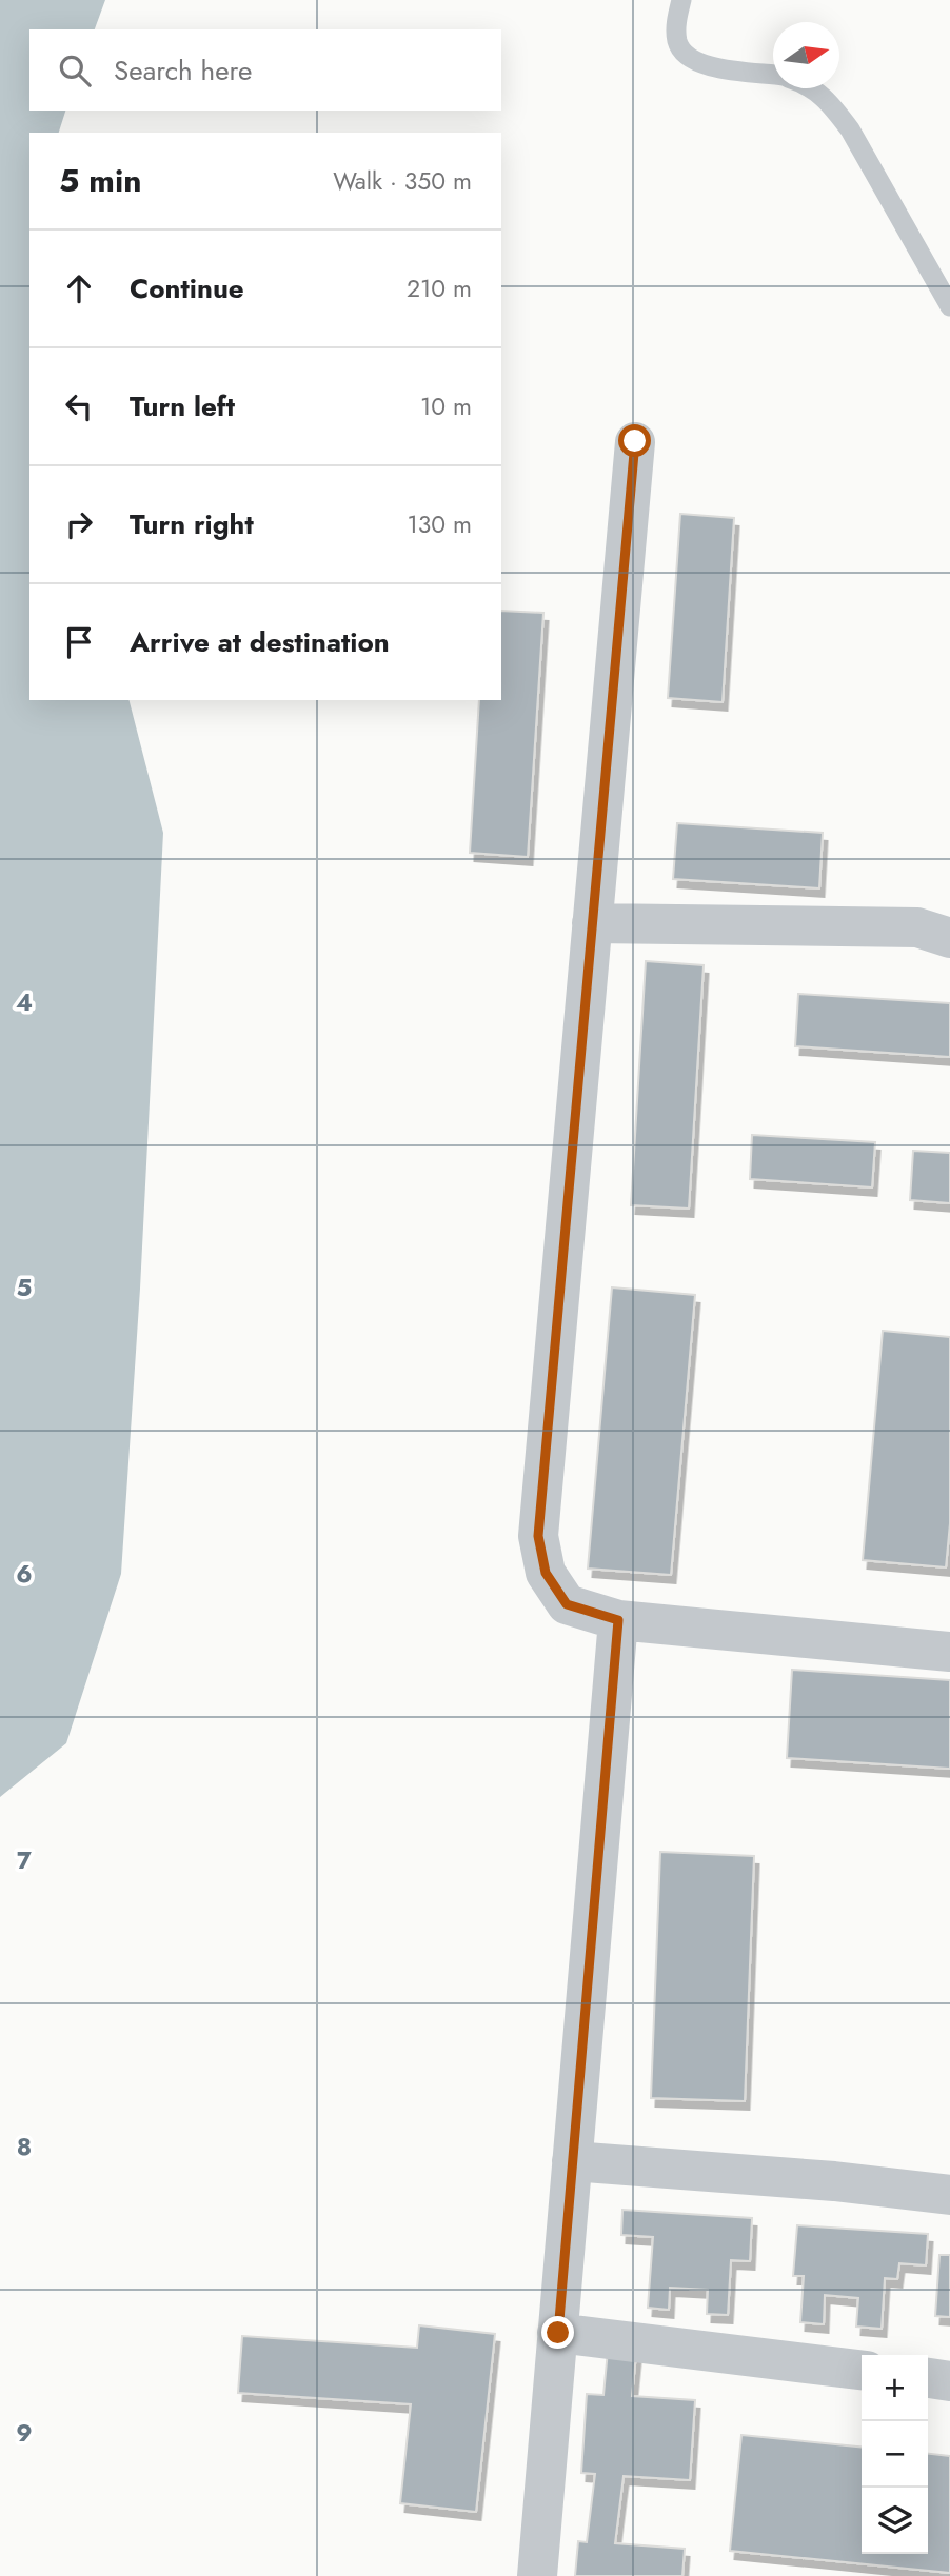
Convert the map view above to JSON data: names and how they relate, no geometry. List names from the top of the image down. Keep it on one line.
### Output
{"north":"right","page":{"search":"Search here","heading":["5 min","Walk · 350 m"],"list":[["Continue","210 m"],["Turn left","10 m"],["Turn right","130 m"],"Arrive at destination"],"map_buttons":["+","−"]},"grid":{"rows":["4","5","6","7","8","9"]}}
